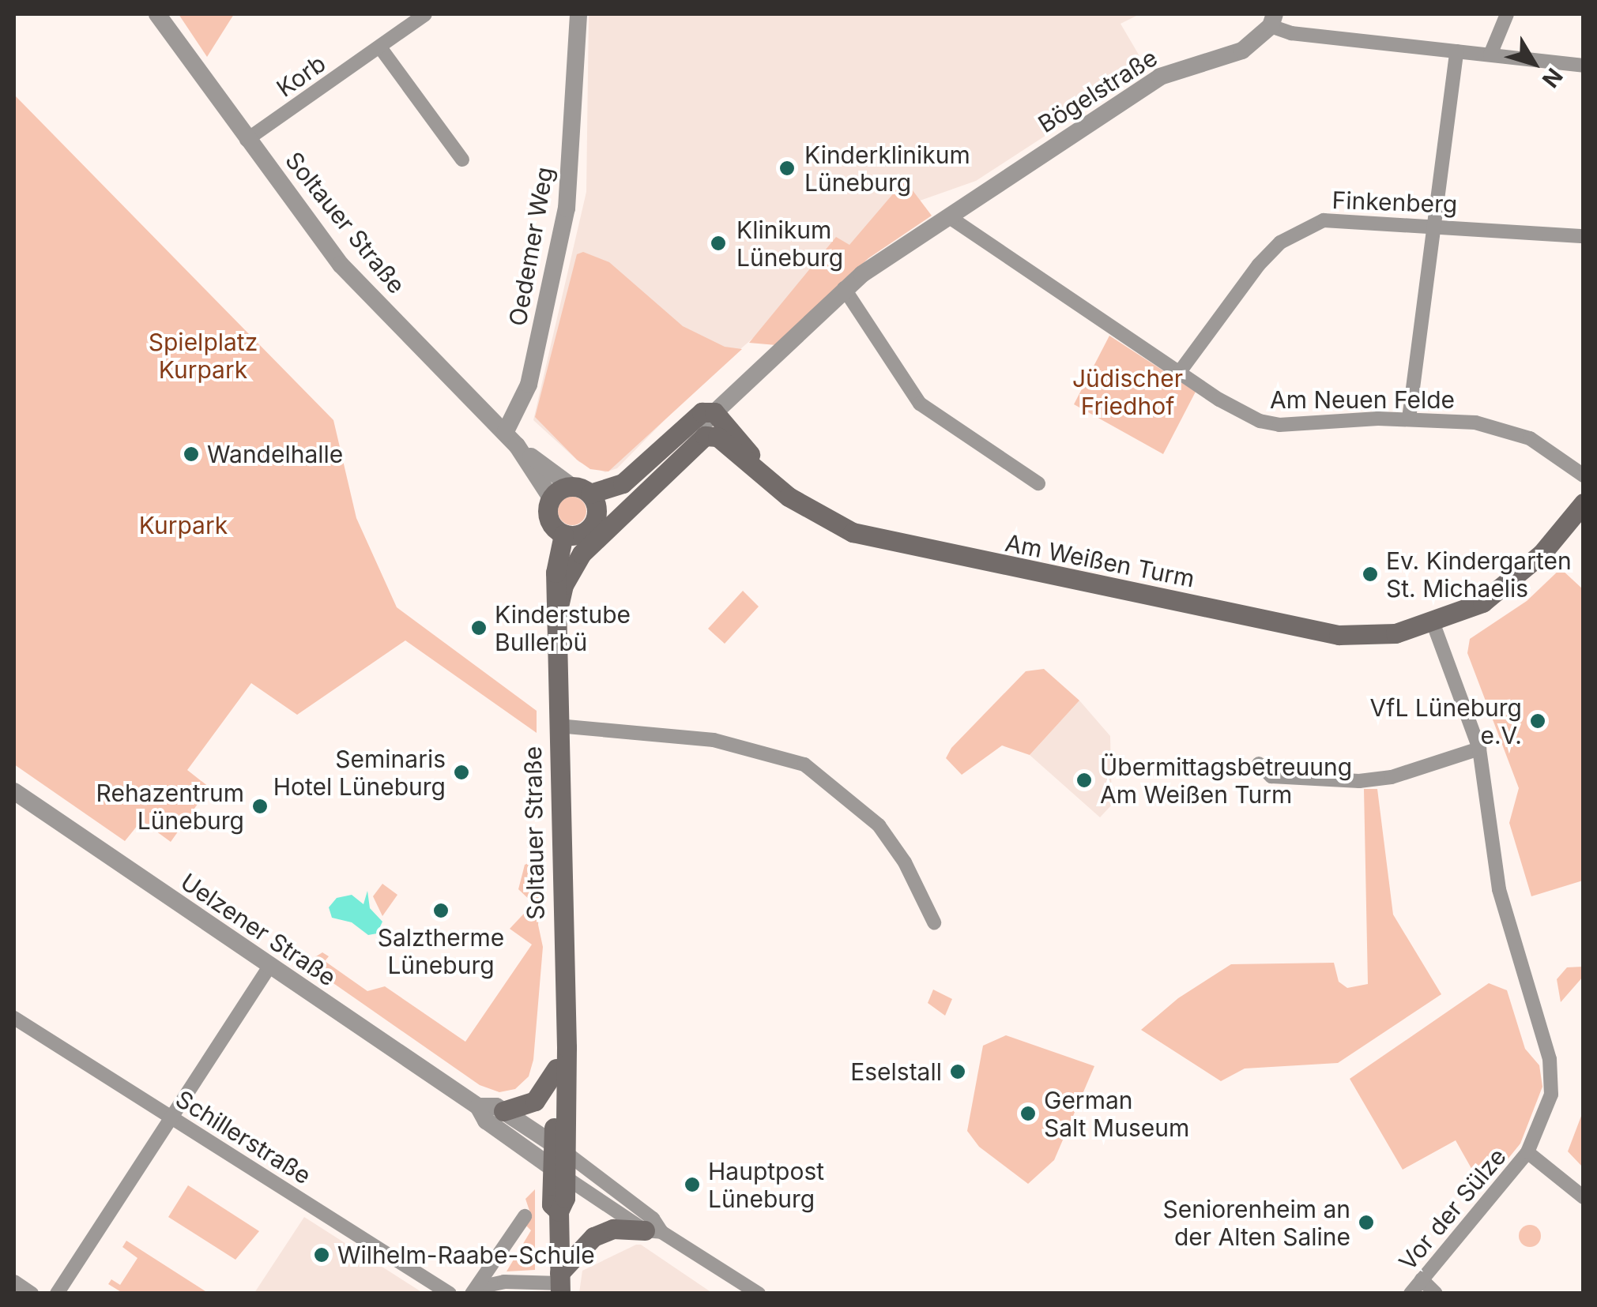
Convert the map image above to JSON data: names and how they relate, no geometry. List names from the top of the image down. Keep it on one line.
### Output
{"streets":{"main road":["Bögelstraße","Soltauer Straße","Am Weißen Turm"],"street":["Korb","Finkenberg","Oedemer Weg","Am Neuen Felde","Uelzener Straße","Schillerstraße","Vor der Sülze"]},"crossings":[["Korb","Soltauer Straße"],["Bögelstraße","Soltauer Straße"],["Bögelstraße","Am Neuen Felde"],["Bögelstraße","Am Weißen Turm"],["Finkenberg","Am Neuen Felde"],["Soltauer Straße","Oedemer Weg"],["Soltauer Straße","Uelzener Straße"],["Am Weißen Turm","Vor der Sülze"]],"parks":["Spielplatz Kurpark","Jüdischer Friedhof","Kurpark"],"places":["Kinderklinikum Lüneburg","Klinikum Lüneburg","Wandelhalle","Ev. Kindergarten St. Michaelis","Kinderstube Bullerbü","VfL Lüneburg e.V.","Seminaris Hotel Lüneburg","Übermittagsbetreuung Am Weißen Turm","Rehazentrum Lüneburg","Salztherme Lüneburg","Eselstall","German Salt Museum","Hauptpost Lüneburg","Seniorenheim an der Alten Saline","Wilhelm-Raabe-Schule"],"north":"bottom right"}
